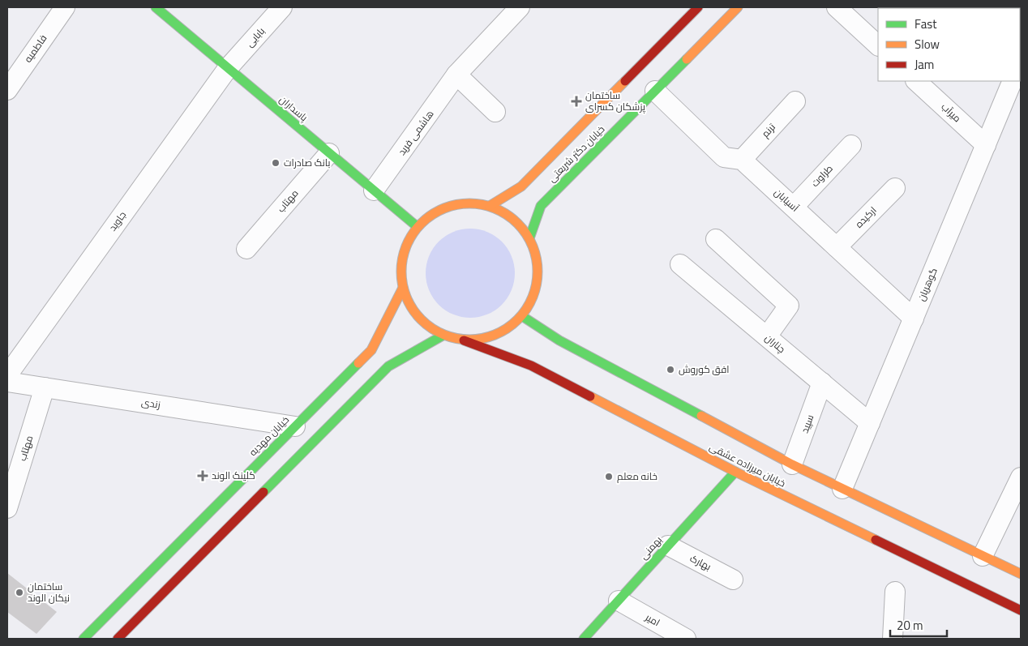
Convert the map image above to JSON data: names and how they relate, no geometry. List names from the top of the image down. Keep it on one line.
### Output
{"streets":{"main road":["پاسداران","خیابان دکتر شریعتی","خیابان مهدیه","خیابان میرزاده عشقی","بهمنی"],"street":["بابایی","فاطمیه","میرآب","ترنم","هاشمی فرید","طراوت","آسیابان","مهتاب","ارکیده","جاوید","گوهریان","چناران","زندی","سپید","بهارک","امیر"]},"crossings":[["بابایی","پاسداران"],["بابایی","جاوید"],["پاسداران","هاشمی فرید"],["پاسداران","خیابان دکتر شریعتی"],["پاسداران","مهتاب"],["پاسداران","جاوید"],["پاسداران","خیابان مهدیه"],["پاسداران","خیابان میرزاده عشقی"],["میرآب","گوهریان"],["ترنم","آسیابان"],["خیابان دکتر شریعتی","خیابان مهدیه"],["خیابان دکتر شریعتی","خیابان میرزاده عشقی"],["طراوت","آسیابان"],["آسیابان","ارکیده"],["آسیابان","گوهریان"],["مهتاب","زندی"],["گوهریان","چناران"],["چناران","سپید"],["زندی","خیابان مهدیه"],["خیابان مهدیه","خیابان میرزاده عشقی"],["خیابان میرزاده عشقی","بهمنی"],["بهمنی","بهارک"],["بهمنی","امیر"]],"places":{"health":["ساختمان پزشکان کسرای","کلینک الوند"],"other":["بانک صادرات","افق کوروش","خانه معلم","ساختمان نیکان الوند"]},"legend":["Fast","Slow","Jam"],"scale_bar":"20 m"}
